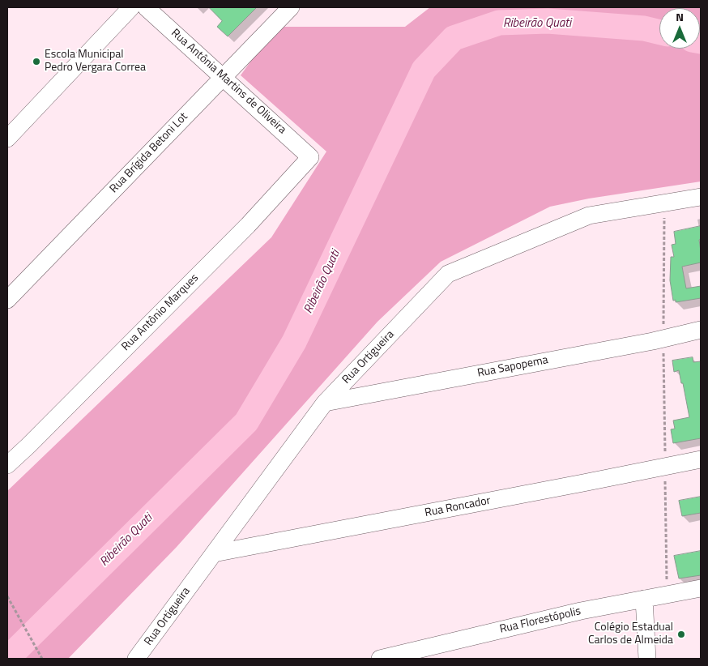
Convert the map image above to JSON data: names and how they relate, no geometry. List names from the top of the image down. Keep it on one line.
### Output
{"streets":{"street":["Rua Antônia Martins de Oliveira","Rua Brígida Betoni Lot","Rua Antônio Marques","Rua Ortigueira","Rua Sapopema","Rua Roncador","Rua Florestópolis"]},"crossings":[["Rua Antônia Martins de Oliveira","Rua Brígida Betoni Lot"],["Rua Antônia Martins de Oliveira","Rua Antônio Marques"],["Rua Ortigueira","Rua Sapopema"],["Rua Ortigueira","Rua Roncador"]],"water":["Ribeirão Quati"],"places":["Escola Municipal Pedro Vergara Correa","Colégio Estadual Carlos de Almeida"],"north":"top"}
